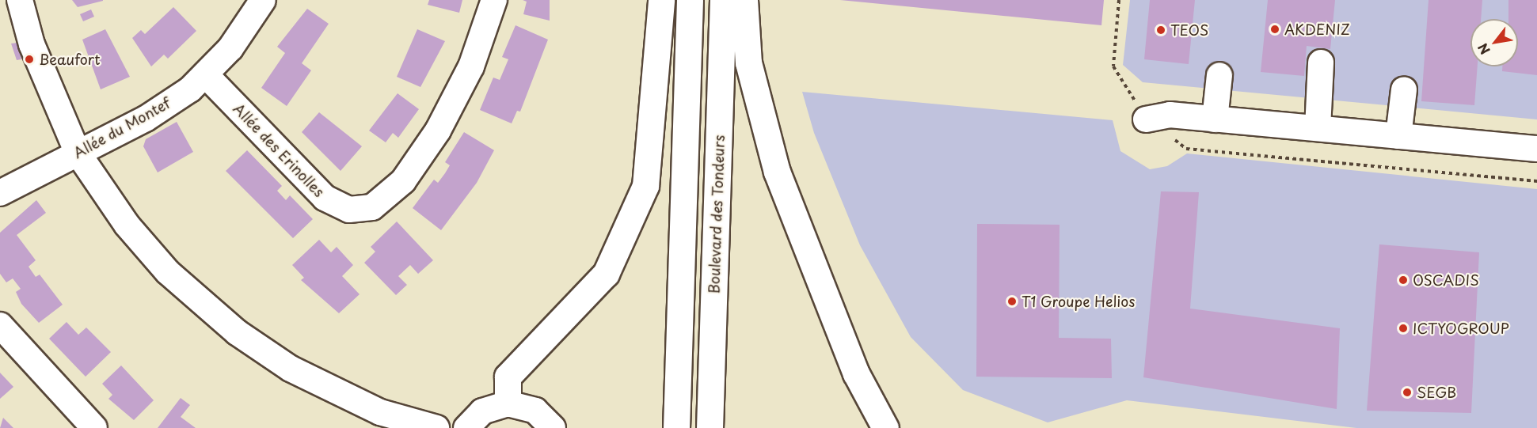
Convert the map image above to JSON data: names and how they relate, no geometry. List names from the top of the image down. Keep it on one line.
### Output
{"streets":{"highway":["Boulevard des Tondeurs"],"street":["Allée du Montef","Allée des Erinolles"]},"crossings":[["Allée du Montef","Allée des Erinolles"]],"places":["AKDENIZ","TEOS","Beaufort","OSCADIS","T1 Groupe Helios","ICTYOGROUP","SEGB"],"north":"bottom left"}
